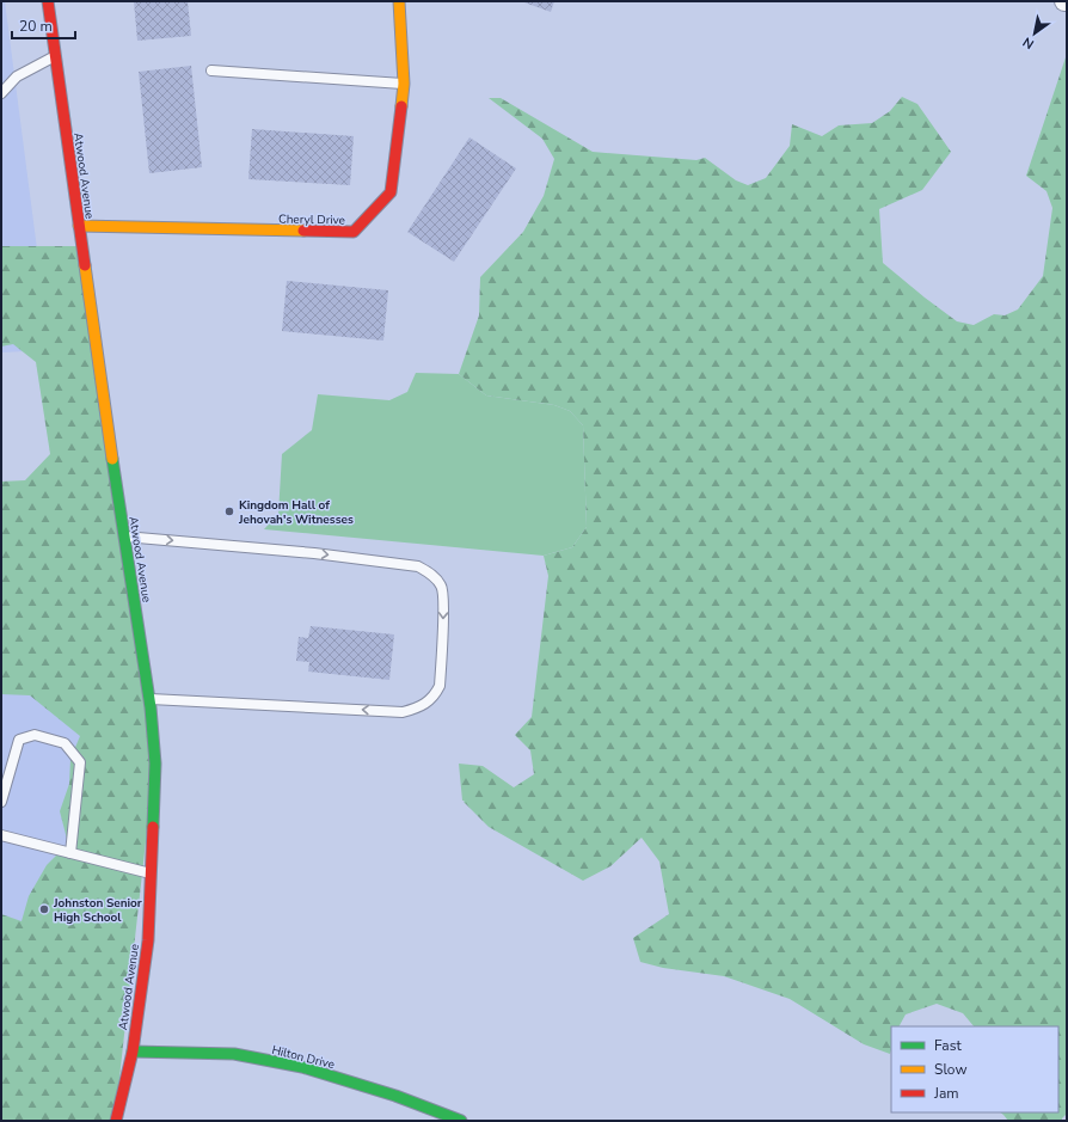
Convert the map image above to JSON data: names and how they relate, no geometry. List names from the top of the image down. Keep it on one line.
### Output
{"streets":{"main road":["Atwood Avenue","Cheryl Drive","Hilton Drive"]},"crossings":[["Atwood Avenue","Cheryl Drive"],["Atwood Avenue","Hilton Drive"]],"places":["Kingdom Hall of Jehovah's Witnesses","Johnston Senior High School"],"legend":["Fast","Slow","Jam"],"scale_bar":"20 m","north":"bottom left"}
